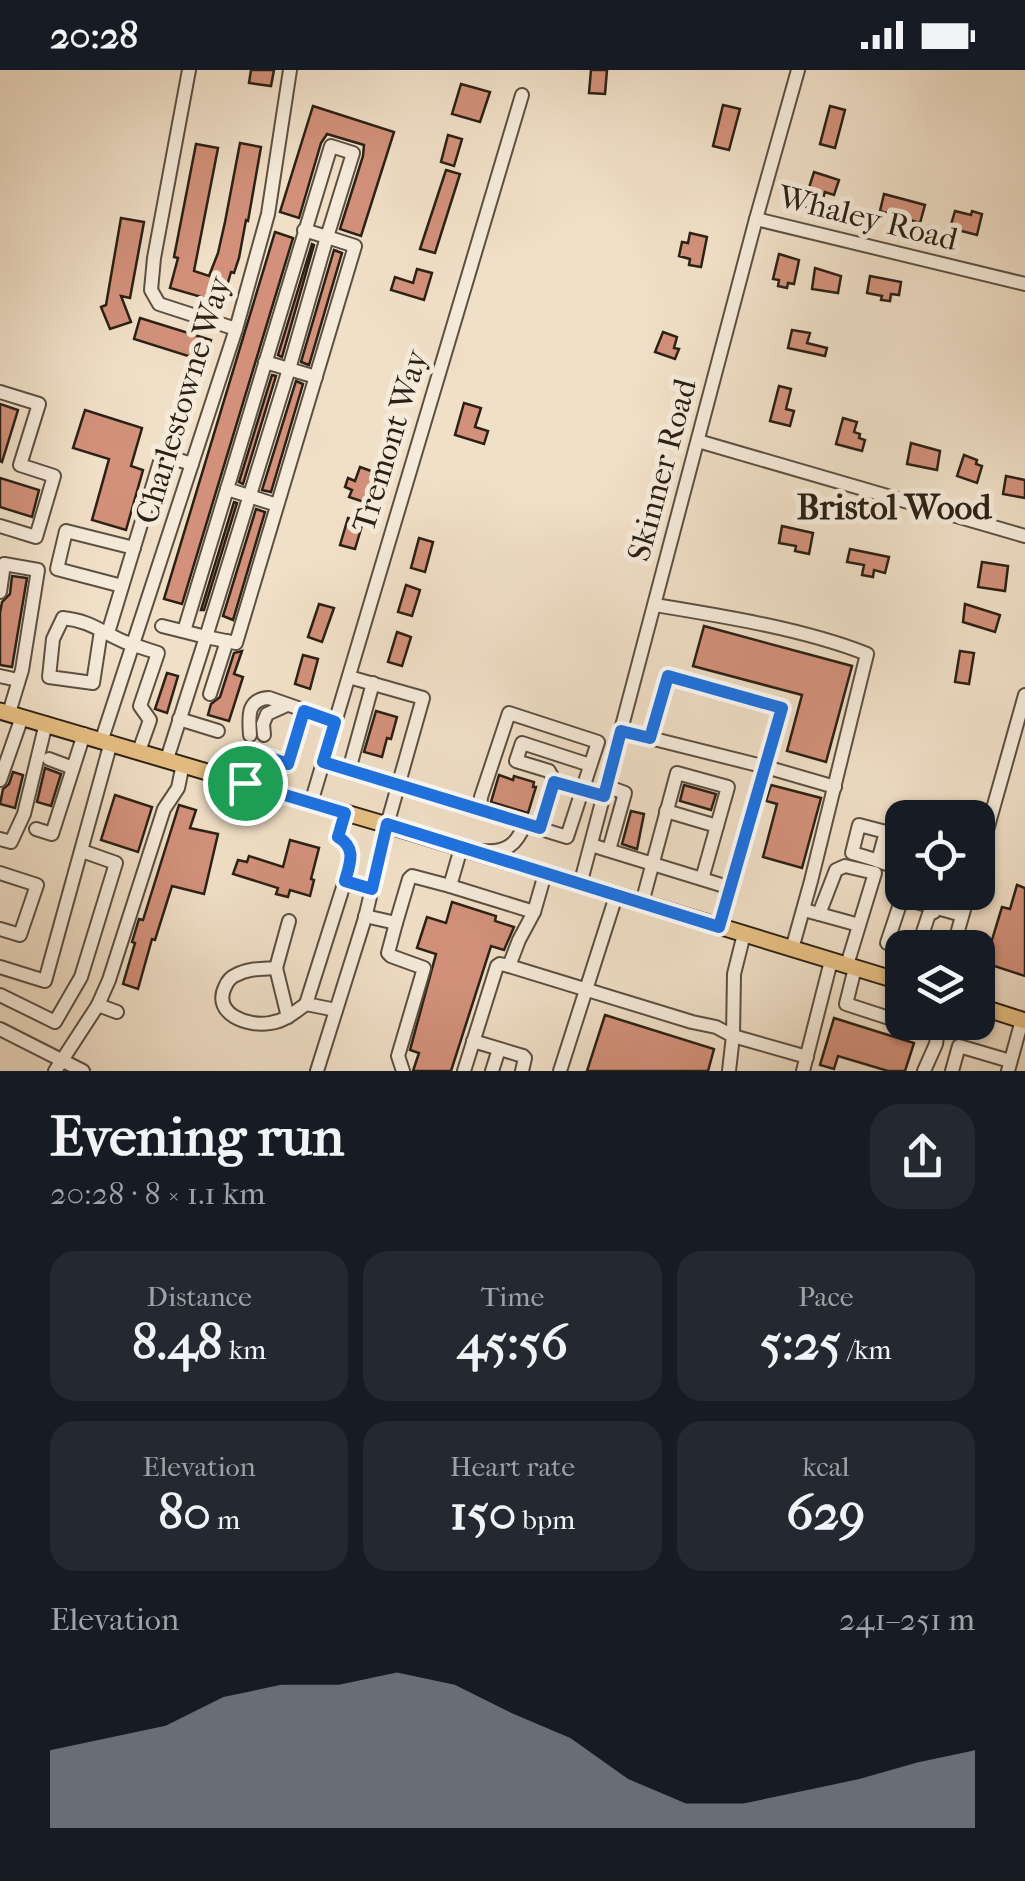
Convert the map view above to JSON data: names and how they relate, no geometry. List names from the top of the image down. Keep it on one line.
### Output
{"streets":{"street":["Whaley Road","Charlestowne Way","Tremont Way","Skinner Road"]},"crossings":[["Whaley Road","Skinner Road"]],"districts":["Bristol Wood"],"page":{"status":"20:28","heading":["Evening run","20:28 · 8 × 1.1 km"],"stats":[["Distance","8.48 km"],["Time","45:56"],["Pace","5:25 /km"],["Elevation","80 m"],["Heart rate","150 bpm"],["kcal","629"]],"chart":["Elevation","241–251 m"]}}
